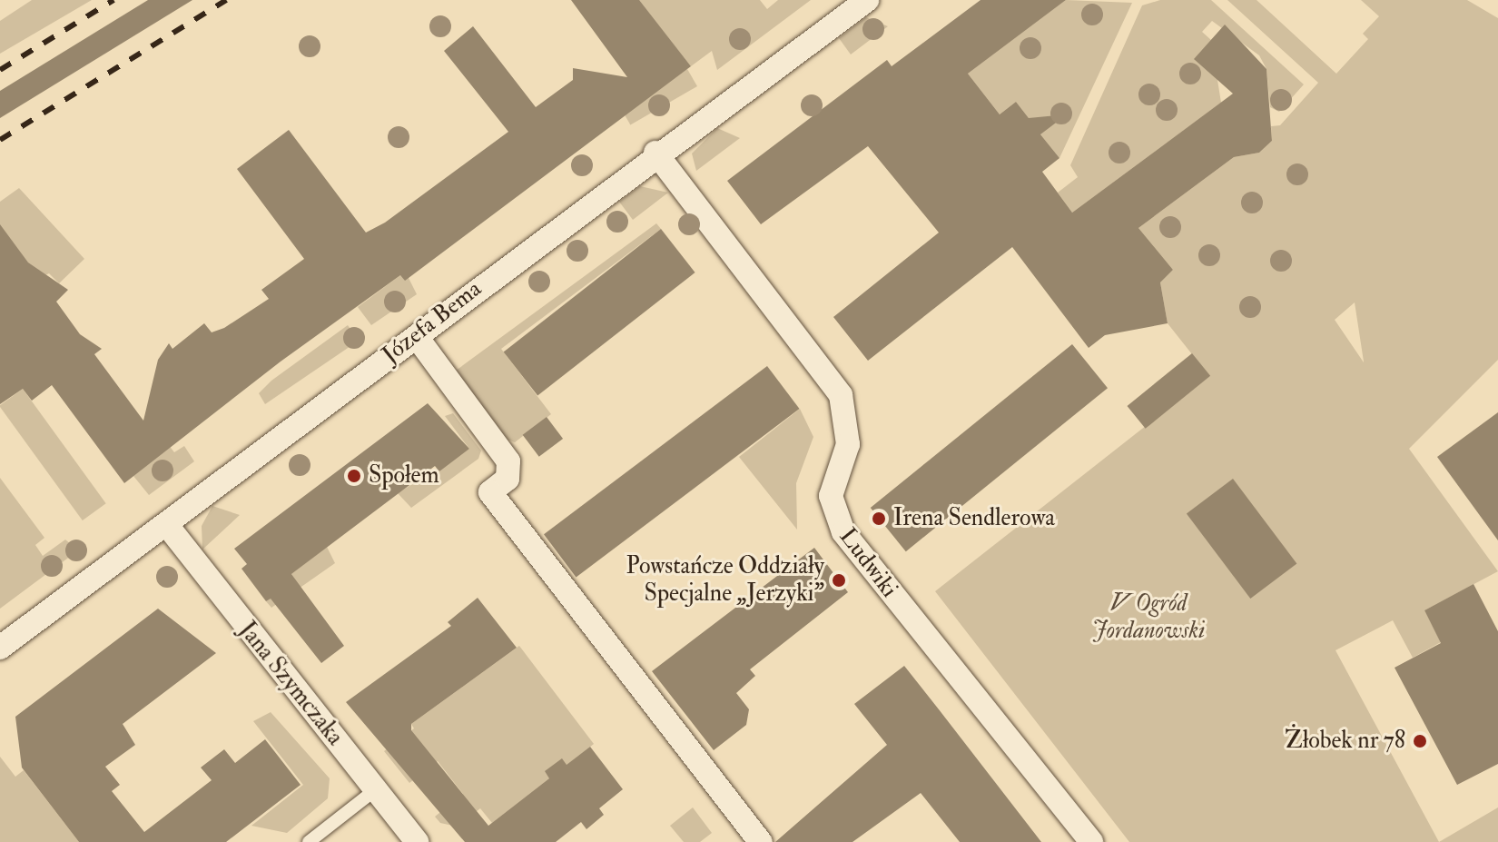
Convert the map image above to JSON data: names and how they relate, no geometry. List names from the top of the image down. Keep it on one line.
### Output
{"streets":{"street":["Józefa Bema","Ludwiki","Jana Szymczaka"]},"crossings":[["Józefa Bema","Ludwiki"],["Józefa Bema","Jana Szymczaka"]],"parks":["V Ogród Jordanowski"],"places":["Społem","Irena Sendlerowa","Powstańcze Oddziały Specjalne „Jerzyki”","Żłobek nr 78"]}
